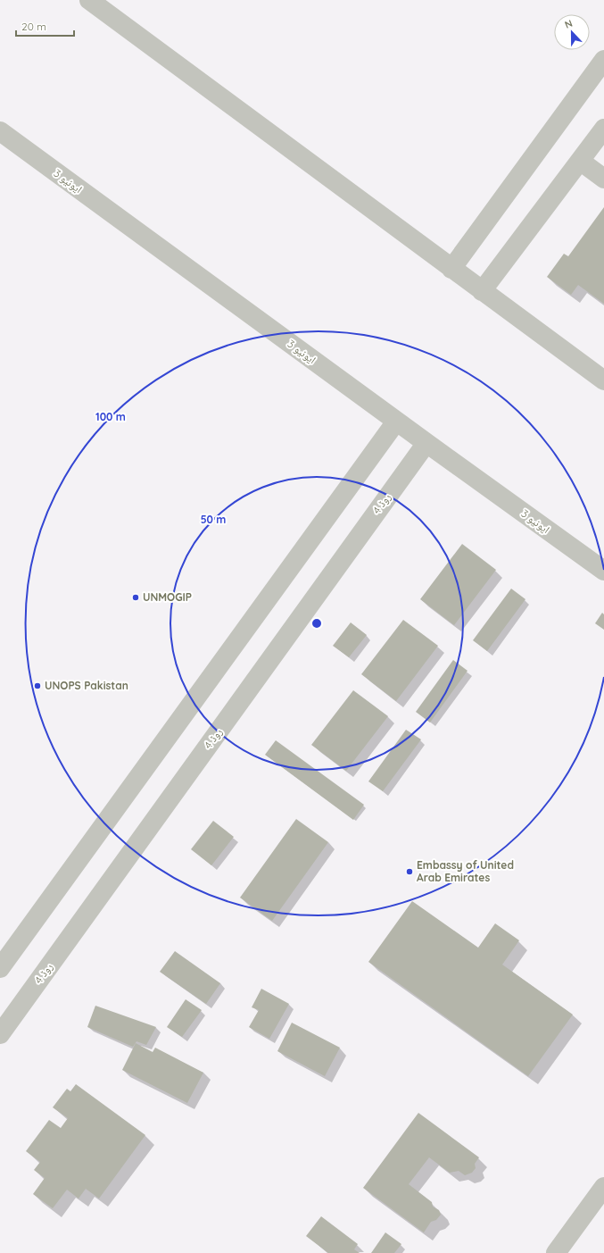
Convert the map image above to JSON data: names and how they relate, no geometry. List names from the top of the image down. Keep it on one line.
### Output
{"streets":{"street":["ایونیو 3","روڈ 4"]},"crossings":[["ایونیو 3","روڈ 4"]],"places":["UNMOGIP","UNOPS Pakistan","Embassy of United Arab Emirates"],"scale_bar":"20 m","north":"top","rings":["100 m","50 m"]}
